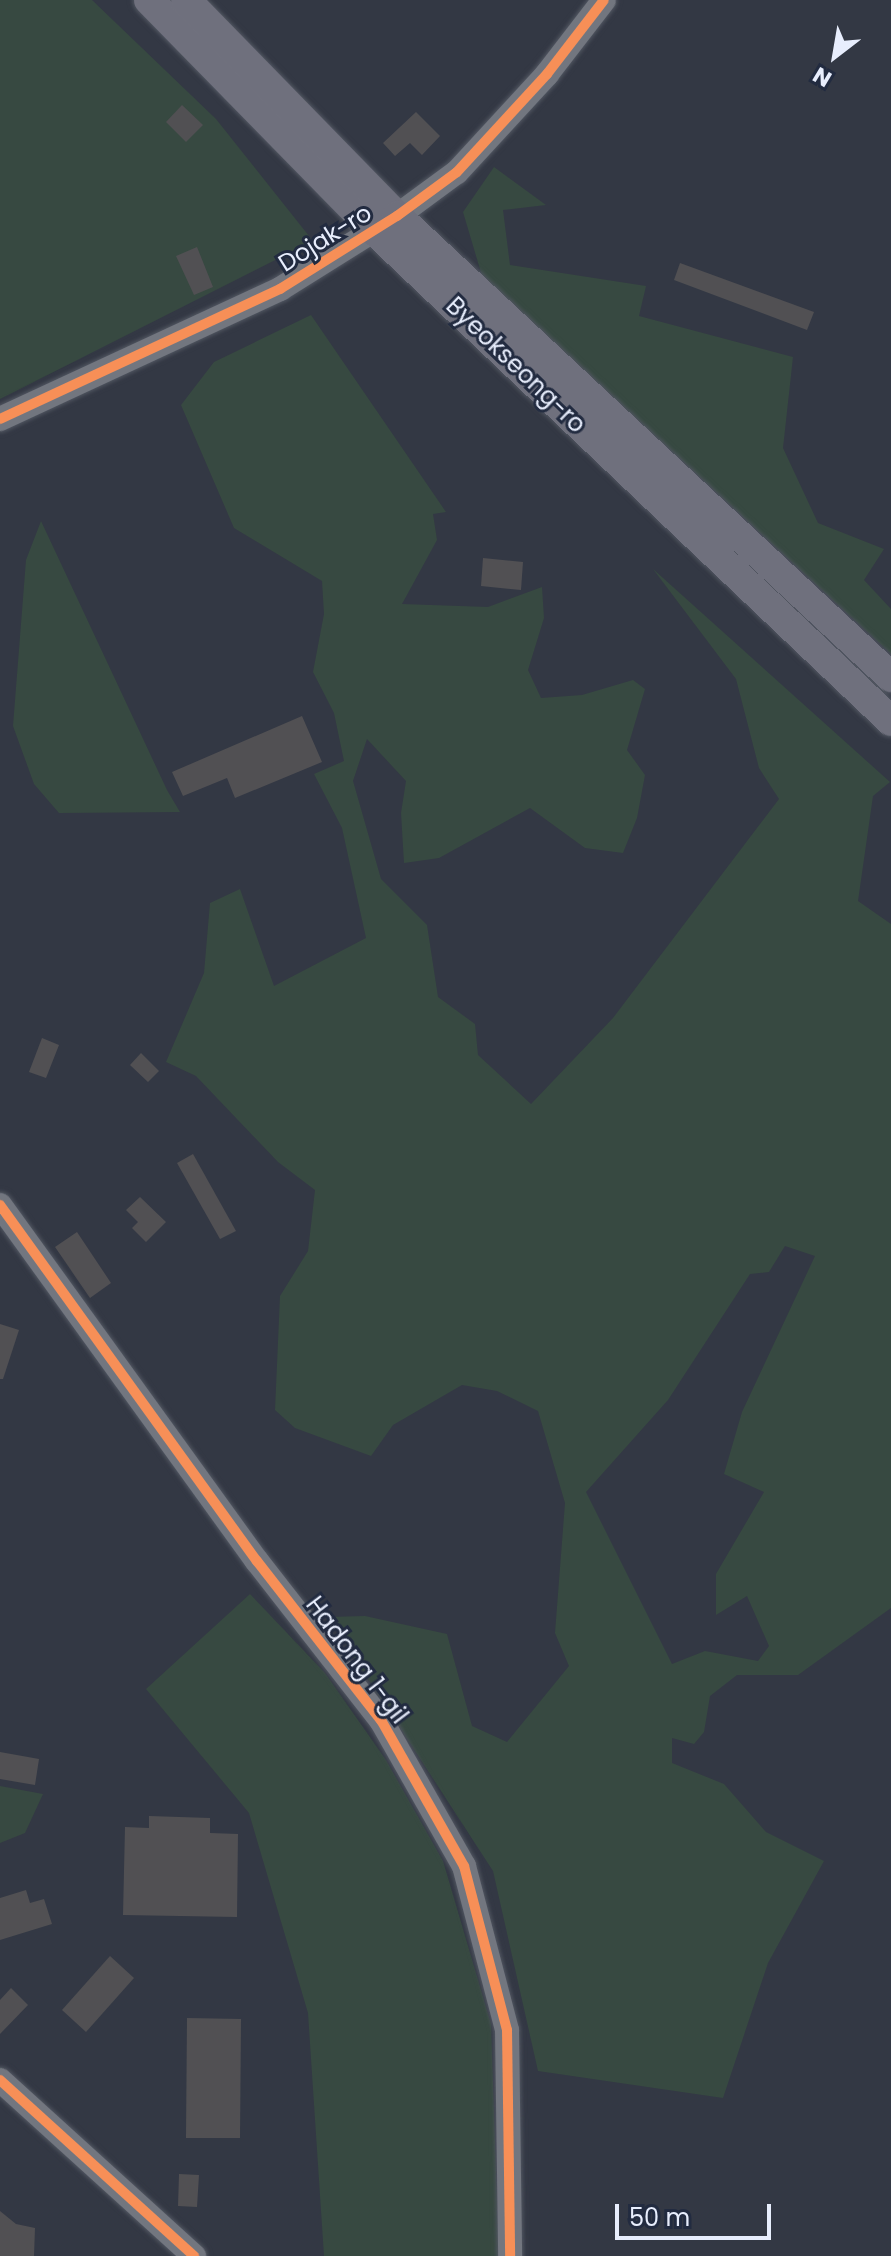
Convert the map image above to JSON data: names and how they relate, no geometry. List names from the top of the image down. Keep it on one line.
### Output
{"streets":{"main road":["Byeokseong-ro"],"street":["Dojak-ro","Hadong 1-gil"]},"crossings":[["Dojak-ro","Byeokseong-ro"]],"scale_bar":"50 m","north":"bottom left"}
